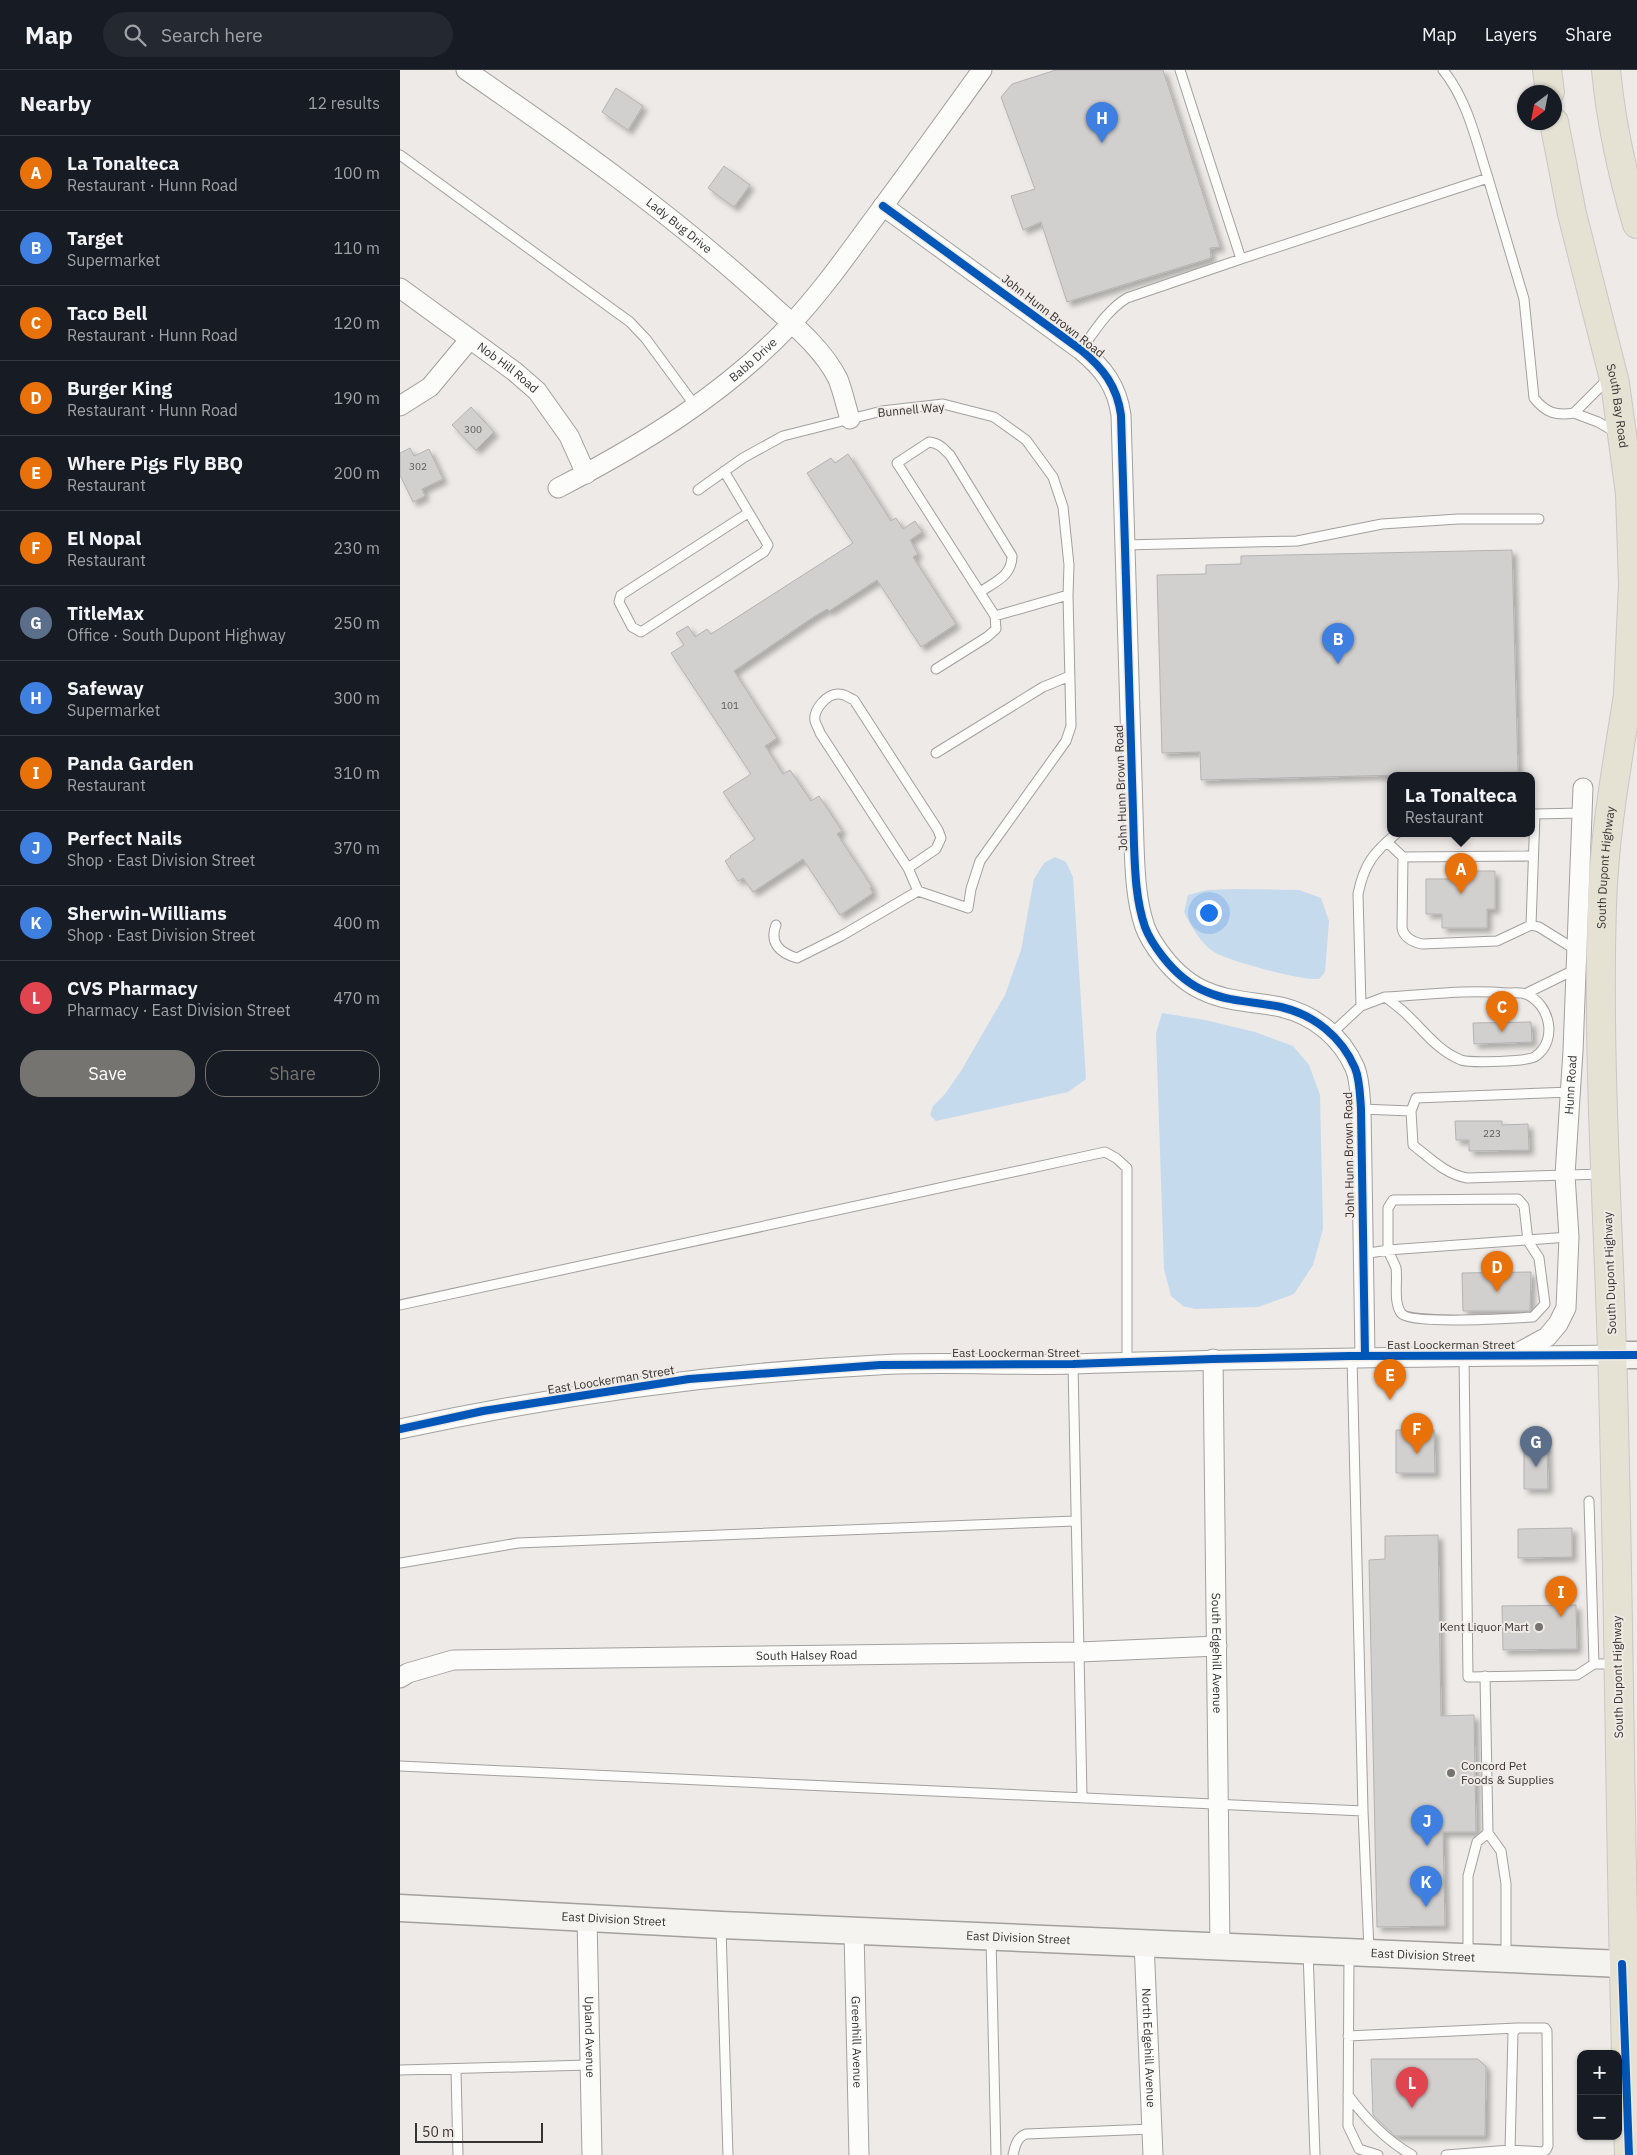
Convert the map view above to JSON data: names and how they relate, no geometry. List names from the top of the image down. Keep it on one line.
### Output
{"streets":{"highway":["South Bay Road","South Dupont Highway"],"main road":["East Division Street"],"street":["Lady Bug Drive","John Hunn Brown Road","Babb Drive","Nob Hill Road","Hunn Road","East Loockerman Street","South Edgehill Avenue","South Halsey Road","Upland Avenue","Greenhill Avenue","North Edgehill Avenue"],"lane":["Bunnell Way"]},"crossings":[["Lady Bug Drive","Babb Drive"],["Lady Bug Drive","Bunnell Way"],["John Hunn Brown Road","Babb Drive"],["John Hunn Brown Road","East Loockerman Street"],["Babb Drive","Nob Hill Road"],["South Bay Road","South Dupont Highway"],["South Dupont Highway","East Loockerman Street"],["South Dupont Highway","East Division Street"],["Hunn Road","East Loockerman Street"],["East Loockerman Street","South Edgehill Avenue"],["South Edgehill Avenue","South Halsey Road"],["South Edgehill Avenue","East Division Street"],["East Division Street","Upland Avenue"],["East Division Street","Greenhill Avenue"],["East Division Street","North Edgehill Avenue"]],"places":["Kent Liquor Mart","Concord Pet Foods & Supplies"],"house_numbers":["300","302","101","223"],"scale_bar":"50 m","north":"bottom left","page":{"header":"Map","search":"Search here","nav":["Map","Layers","Share"],"heading":["Nearby","12 results"],"pins":["H","B","A","C","D","E","F","G","I","J","K","L"],"list":[{"mark":"A","name":"La Tonalteca","note":"Restaurant · Hunn Road","value":"100 m"},{"mark":"B","name":"Target","note":"Supermarket","value":"110 m"},{"mark":"C","name":"Taco Bell","note":"Restaurant · Hunn Road","value":"120 m"},{"mark":"D","name":"Burger King","note":"Restaurant · Hunn Road","value":"190 m"},{"mark":"E","name":"Where Pigs Fly BBQ","note":"Restaurant","value":"200 m"},{"mark":"F","name":"El Nopal","note":"Restaurant","value":"230 m"},{"mark":"G","name":"TitleMax","note":"Office · South Dupont Highway","value":"250 m"},{"mark":"H","name":"Safeway","note":"Supermarket","value":"300 m"},{"mark":"I","name":"Panda Garden","note":"Restaurant","value":"310 m"},{"mark":"J","name":"Perfect Nails","note":"Shop · East Division Street","value":"370 m"},{"mark":"K","name":"Sherwin-Williams","note":"Shop · East Division Street","value":"400 m"},{"mark":"L","name":"CVS Pharmacy","note":"Pharmacy · East Division Street","value":"470 m"}],"popup":["La Tonalteca","Restaurant"],"buttons":["Save","Share"],"map_buttons":["+","−"],"scale":"50 m"}}
